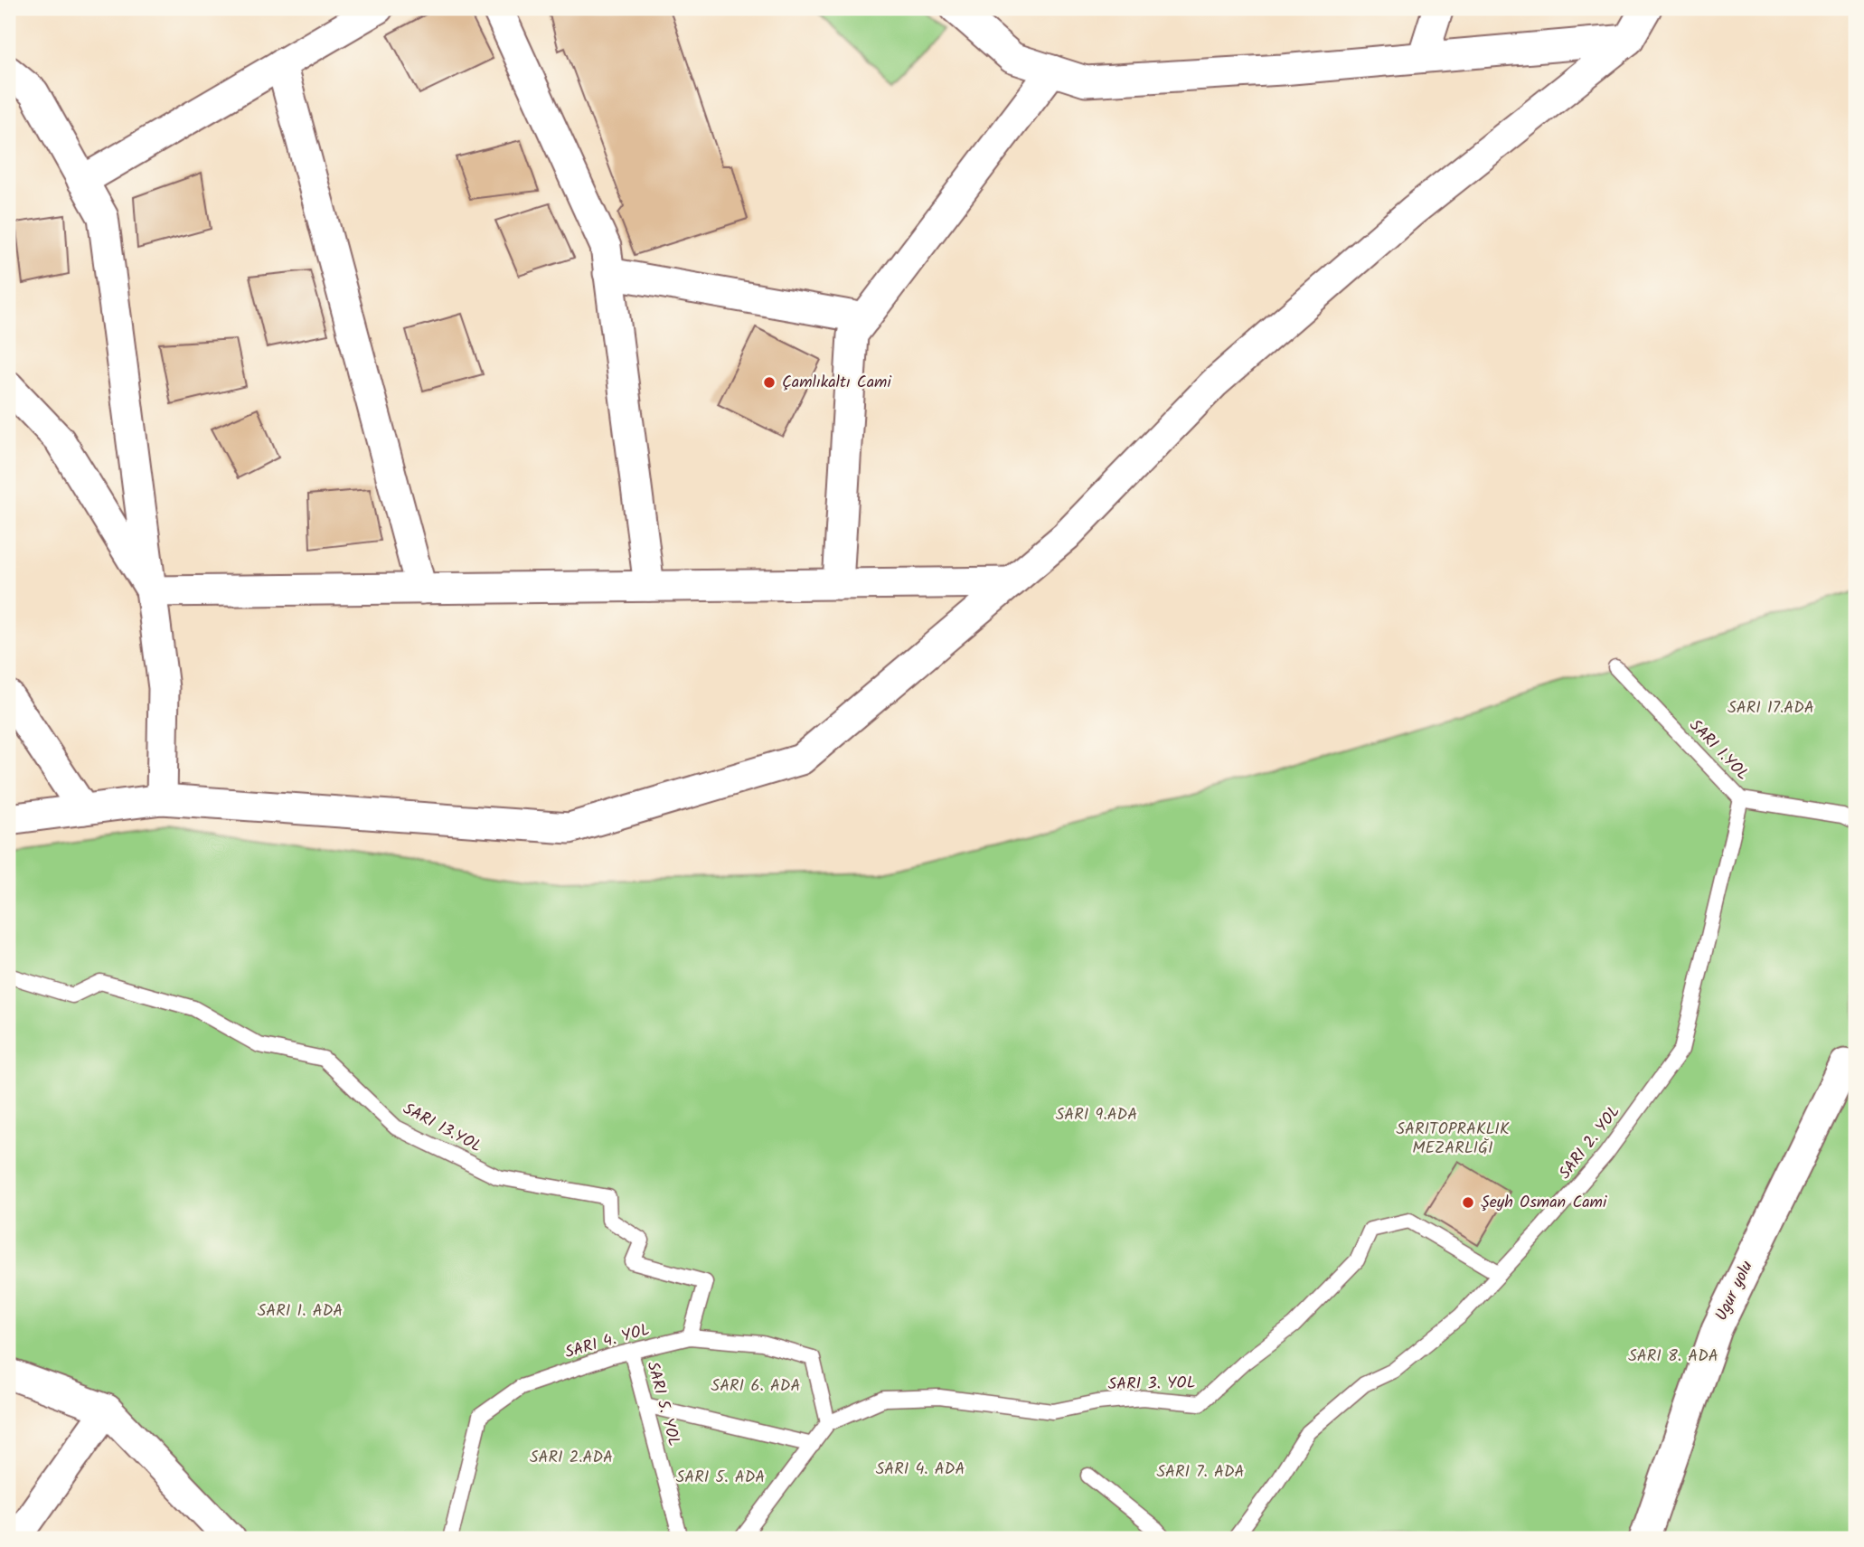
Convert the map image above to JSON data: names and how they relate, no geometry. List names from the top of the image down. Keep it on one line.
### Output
{"streets":{"street":["Ugur yolu"],"lane":["SARI 1.YOL","SARI 13.YOL","SARI 2. YOL","SARI 4. YOL","SARI 3. YOL","SARI 5. YOL"]},"crossings":[["SARI 1.YOL","SARI 2. YOL"],["SARI 13.YOL","SARI 4. YOL"],["SARI 2. YOL","SARI 3. YOL"],["SARI 4. YOL","SARI 3. YOL"],["SARI 4. YOL","SARI 5. YOL"]],"parks":["SARI 17.ADA","SARI 9.ADA","SARITOPRAKLIK MEZARLIĞI","SARI 1. ADA","SARI 8. ADA","SARI 6. ADA","SARI 2.ADA","SARI 4. ADA","SARI 7. ADA","SARI 5. ADA"],"places":["Çamlıkaltı Cami","Şeyh Osman Cami"]}
